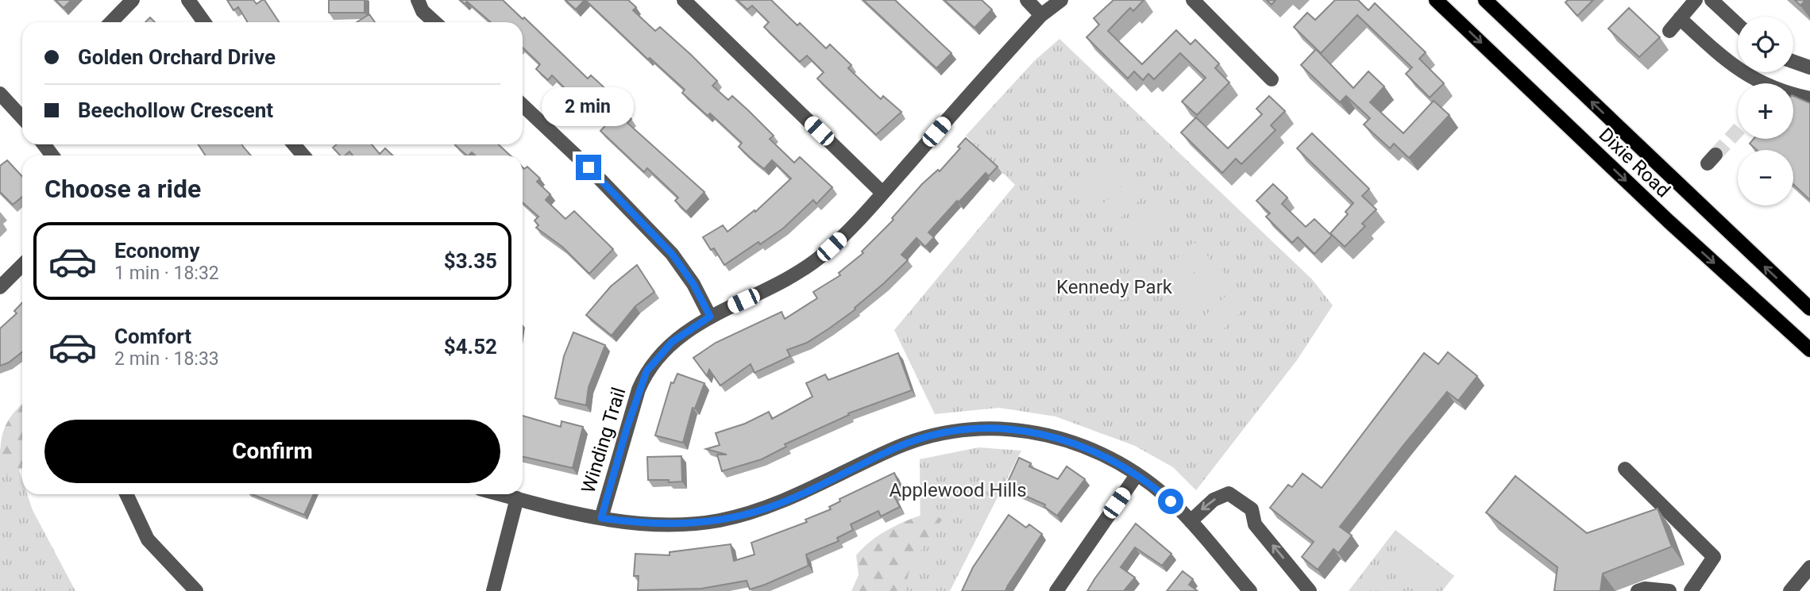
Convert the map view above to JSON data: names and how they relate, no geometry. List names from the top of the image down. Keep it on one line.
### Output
{"streets":{"main road":["Dixie Road"],"street":["Winding Trail"]},"parks":["Kennedy Park","Applewood Hills"],"page":{"map_buttons":["+","−"],"banner":["Golden Orchard Drive","Beechollow Crescent"],"bubble":"2 min","heading":"Choose a ride","list":[{"name":"Economy","note":"1 min · 18:32","value":"$3.35"},{"name":"Comfort","note":"2 min · 18:33","value":"$4.52"}],"buttons":"Confirm"}}
